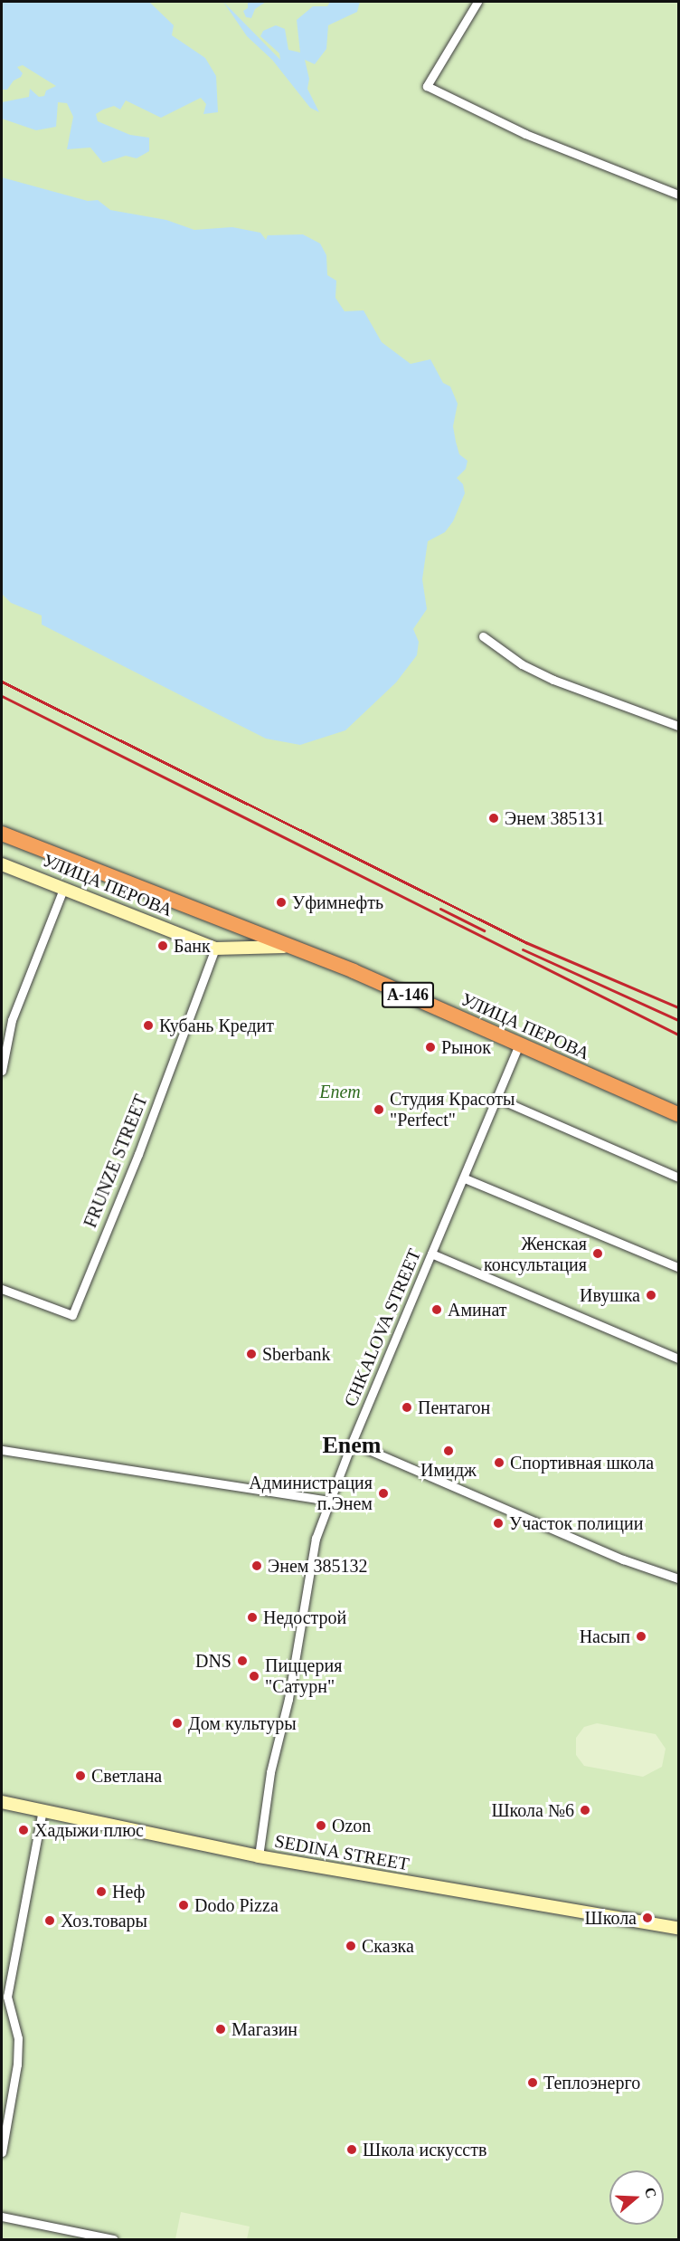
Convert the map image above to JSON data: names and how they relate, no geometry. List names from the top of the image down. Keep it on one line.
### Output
{"streets":{"highway":["УЛИЦА ПЕРОВА","А-146"],"street":["FRUNZE STREET","CHKALOVA STREET","SEDINA STREET"]},"crossings":[["УЛИЦА ПЕРОВА","FRUNZE STREET"],["УЛИЦА ПЕРОВА","CHKALOVA STREET"],["CHKALOVA STREET","SEDINA STREET"]],"districts":["Enem"],"parks":["Enem"],"places":["Энем 385131","Уфимнефть","Банк","Кубань Кредит","Рынок","Студия Красоты \"Perfect\"","Женская консультация","Ивушка","Аминат","Sberbank","Пентагон","Имидж","Спортивная школа","Администрация п.Энем","Участок полиции","Энем 385132","Недострой","Насып","DNS","Пиццерия \"Сатурн\"","Дом культуры","Светлана","Школа №6","Ozon","Хадыжи плюс","Неф","Dodo Pizza","Школа","Хоз.товары","Сказка","Магазин","Теплоэнерго","Школа искусств"],"north":"right"}
